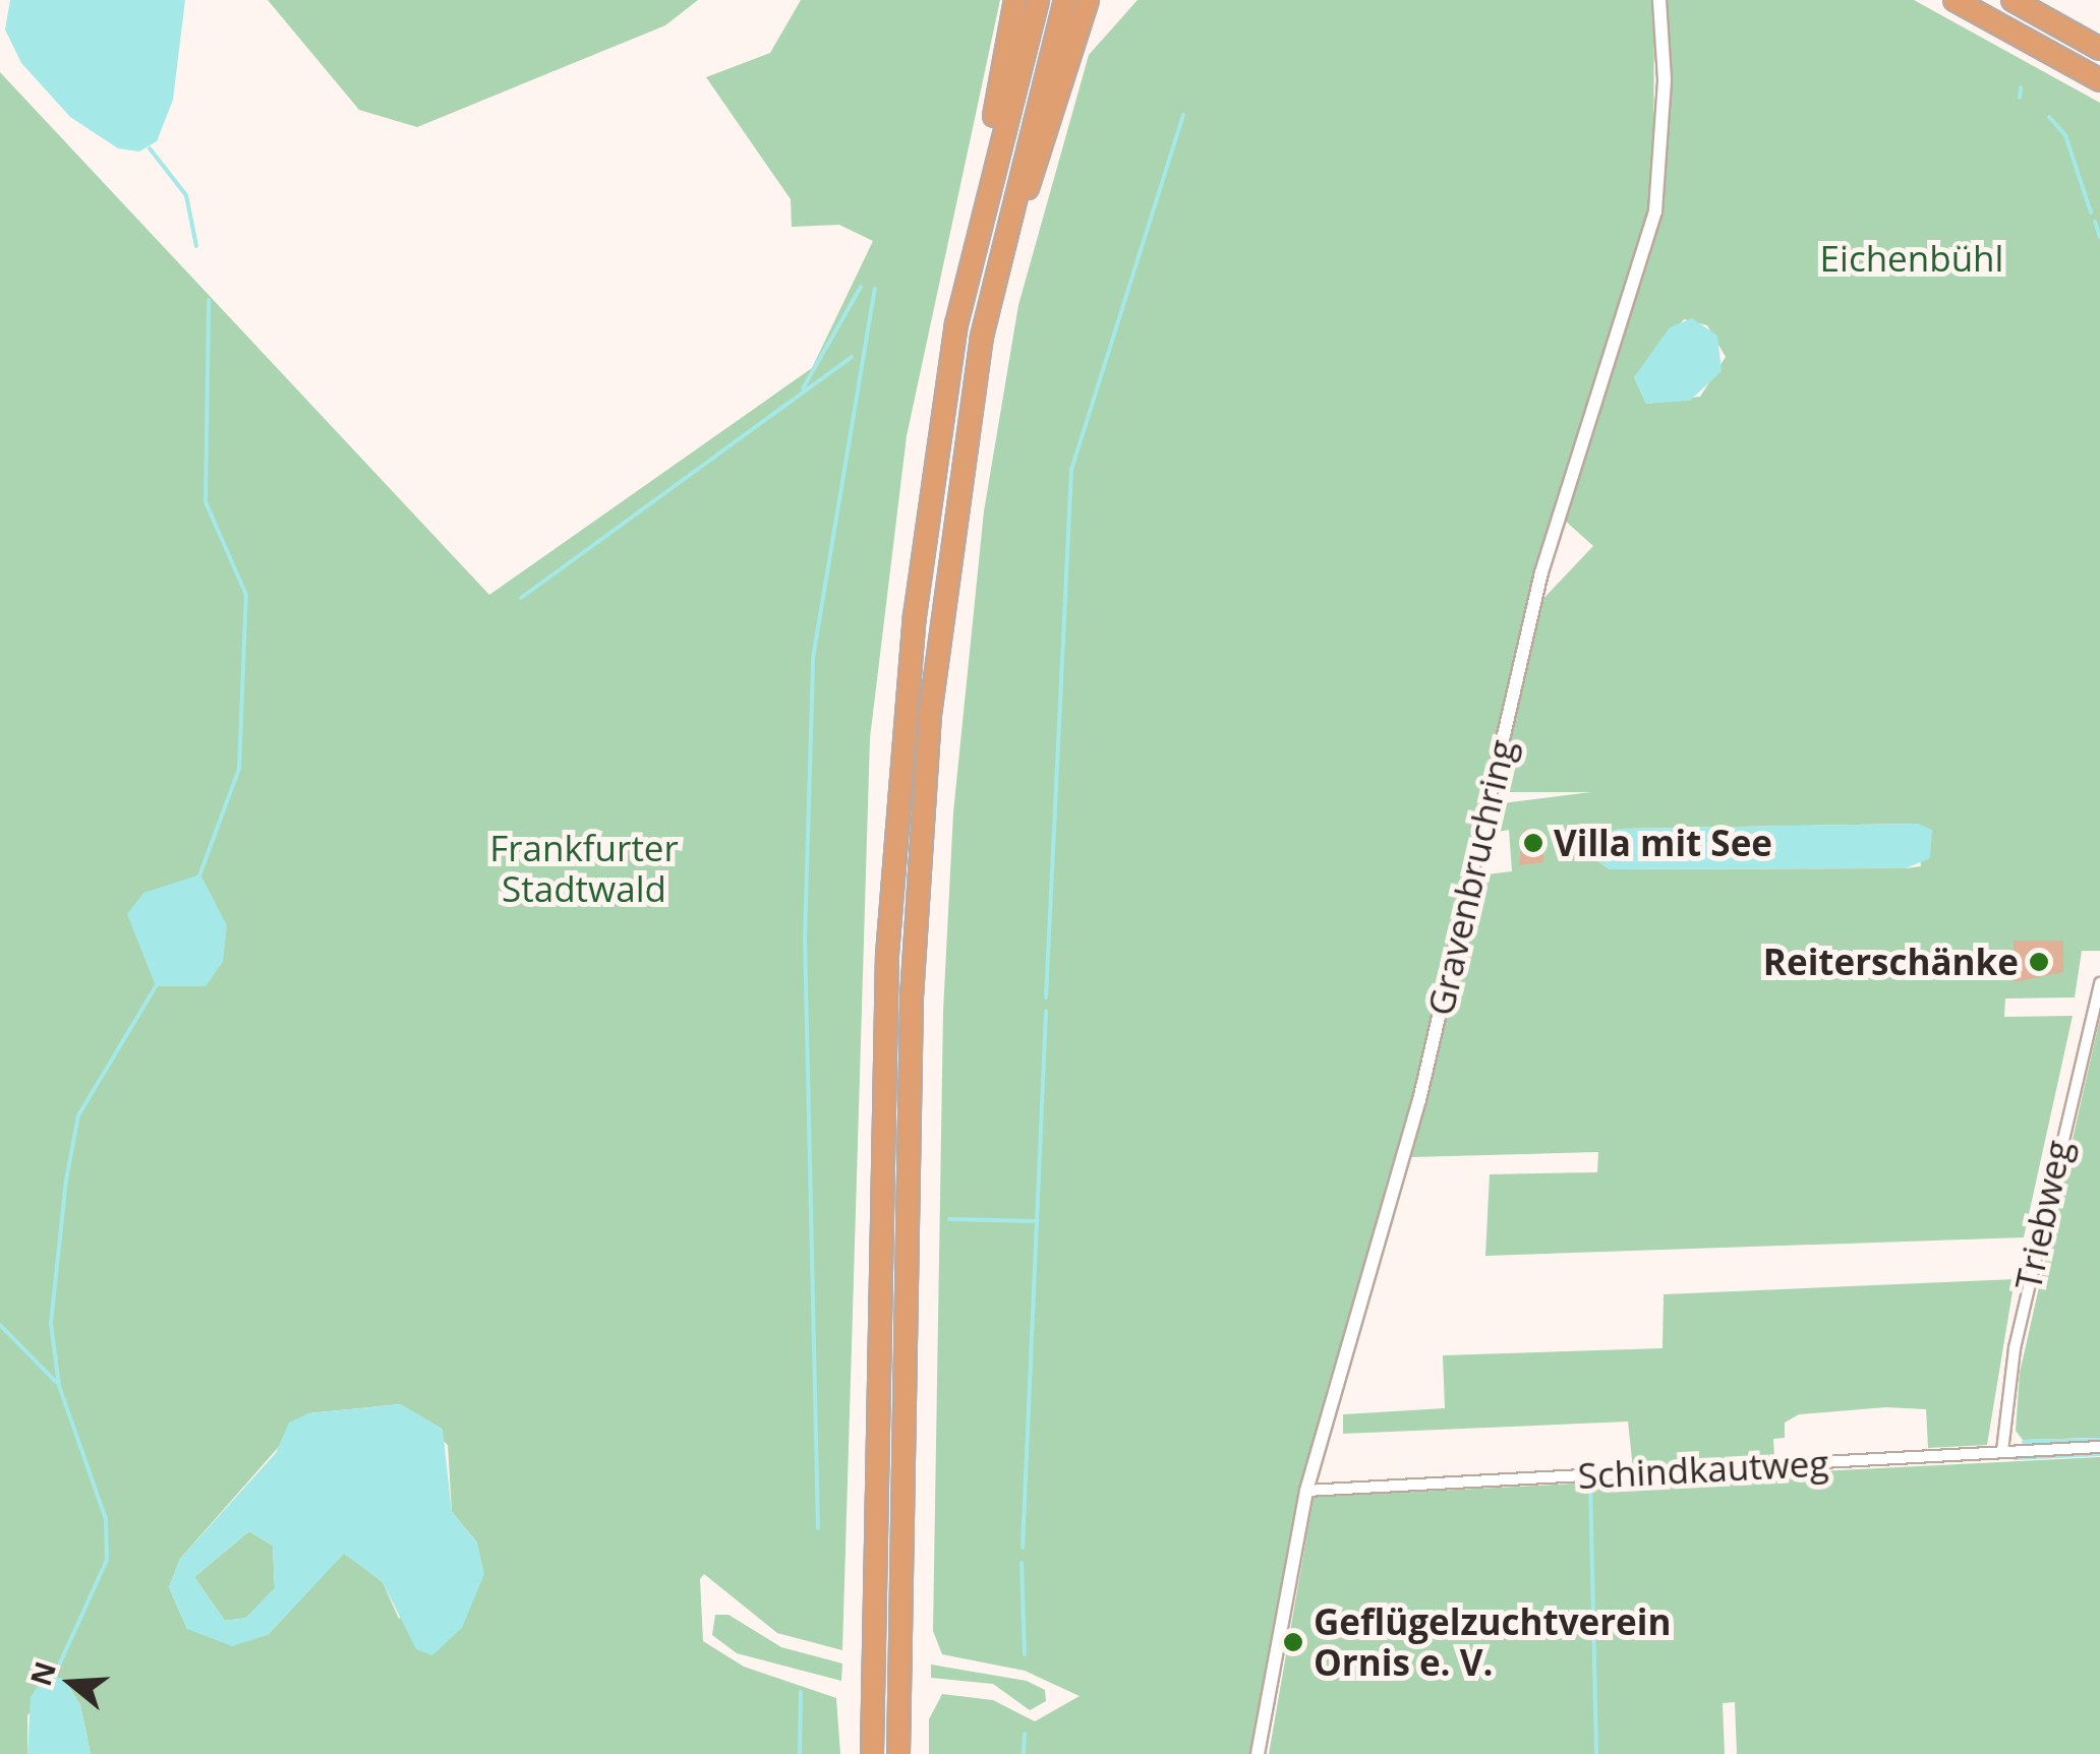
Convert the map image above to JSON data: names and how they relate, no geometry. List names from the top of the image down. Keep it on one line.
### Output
{"streets":{"street":["Gravenbruchring","Triebweg","Schindkautweg"]},"crossings":[["Gravenbruchring","Schindkautweg"],["Triebweg","Schindkautweg"]],"parks":["Eichenbühl","Frankfurter Stadtwald"],"places":["Villa mit See","Reiterschänke","Geflügelzuchtverein Ornis e. V."],"north":"left"}
